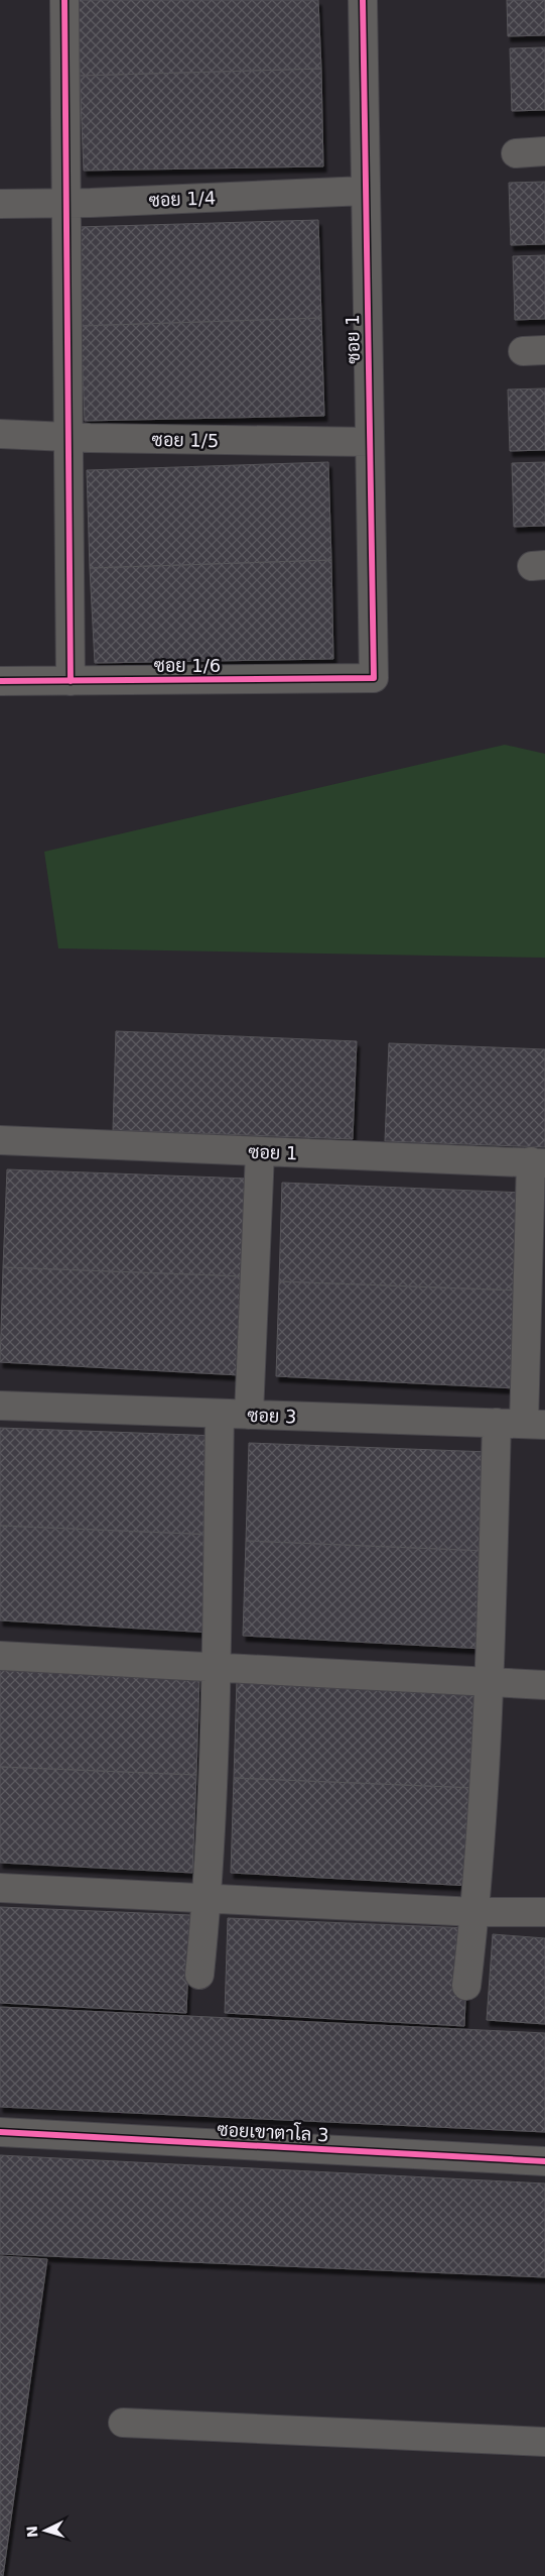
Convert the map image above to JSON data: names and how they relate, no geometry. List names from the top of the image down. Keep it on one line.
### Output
{"streets":{"street":["ซอย 1/4","ซอย 1","ซอย 1/5","ซอย 1/6","ซอย 3","ซอยเขาตาโล 3"]},"crossings":[["ซอย 1/4","ซอย 1"],["ซอย 1","ซอย 1/5"],["ซอย 1","ซอย 1/6"]],"north":"left"}
